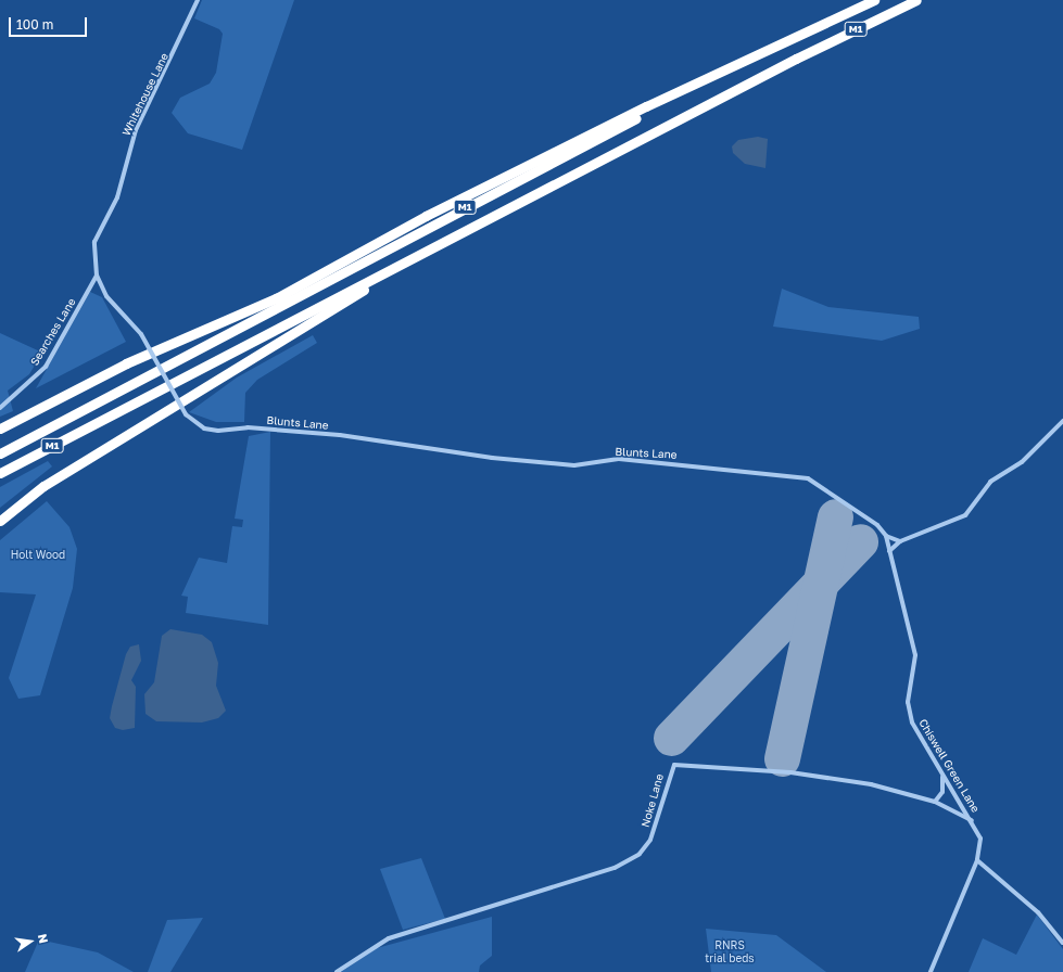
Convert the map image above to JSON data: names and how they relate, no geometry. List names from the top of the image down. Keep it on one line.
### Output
{"streets":{"highway":["M1"],"street":["Whitehouse Lane","Searches Lane","Blunts Lane","Chiswell Green Lane","Noke Lane"]},"crossings":[["Whitehouse Lane","Searches Lane"],["Whitehouse Lane","Blunts Lane"],["Blunts Lane","Chiswell Green Lane"],["Chiswell Green Lane","Noke Lane"]],"parks":["Holt Wood","RNRS trial beds"],"scale_bar":"100 m","north":"right"}
